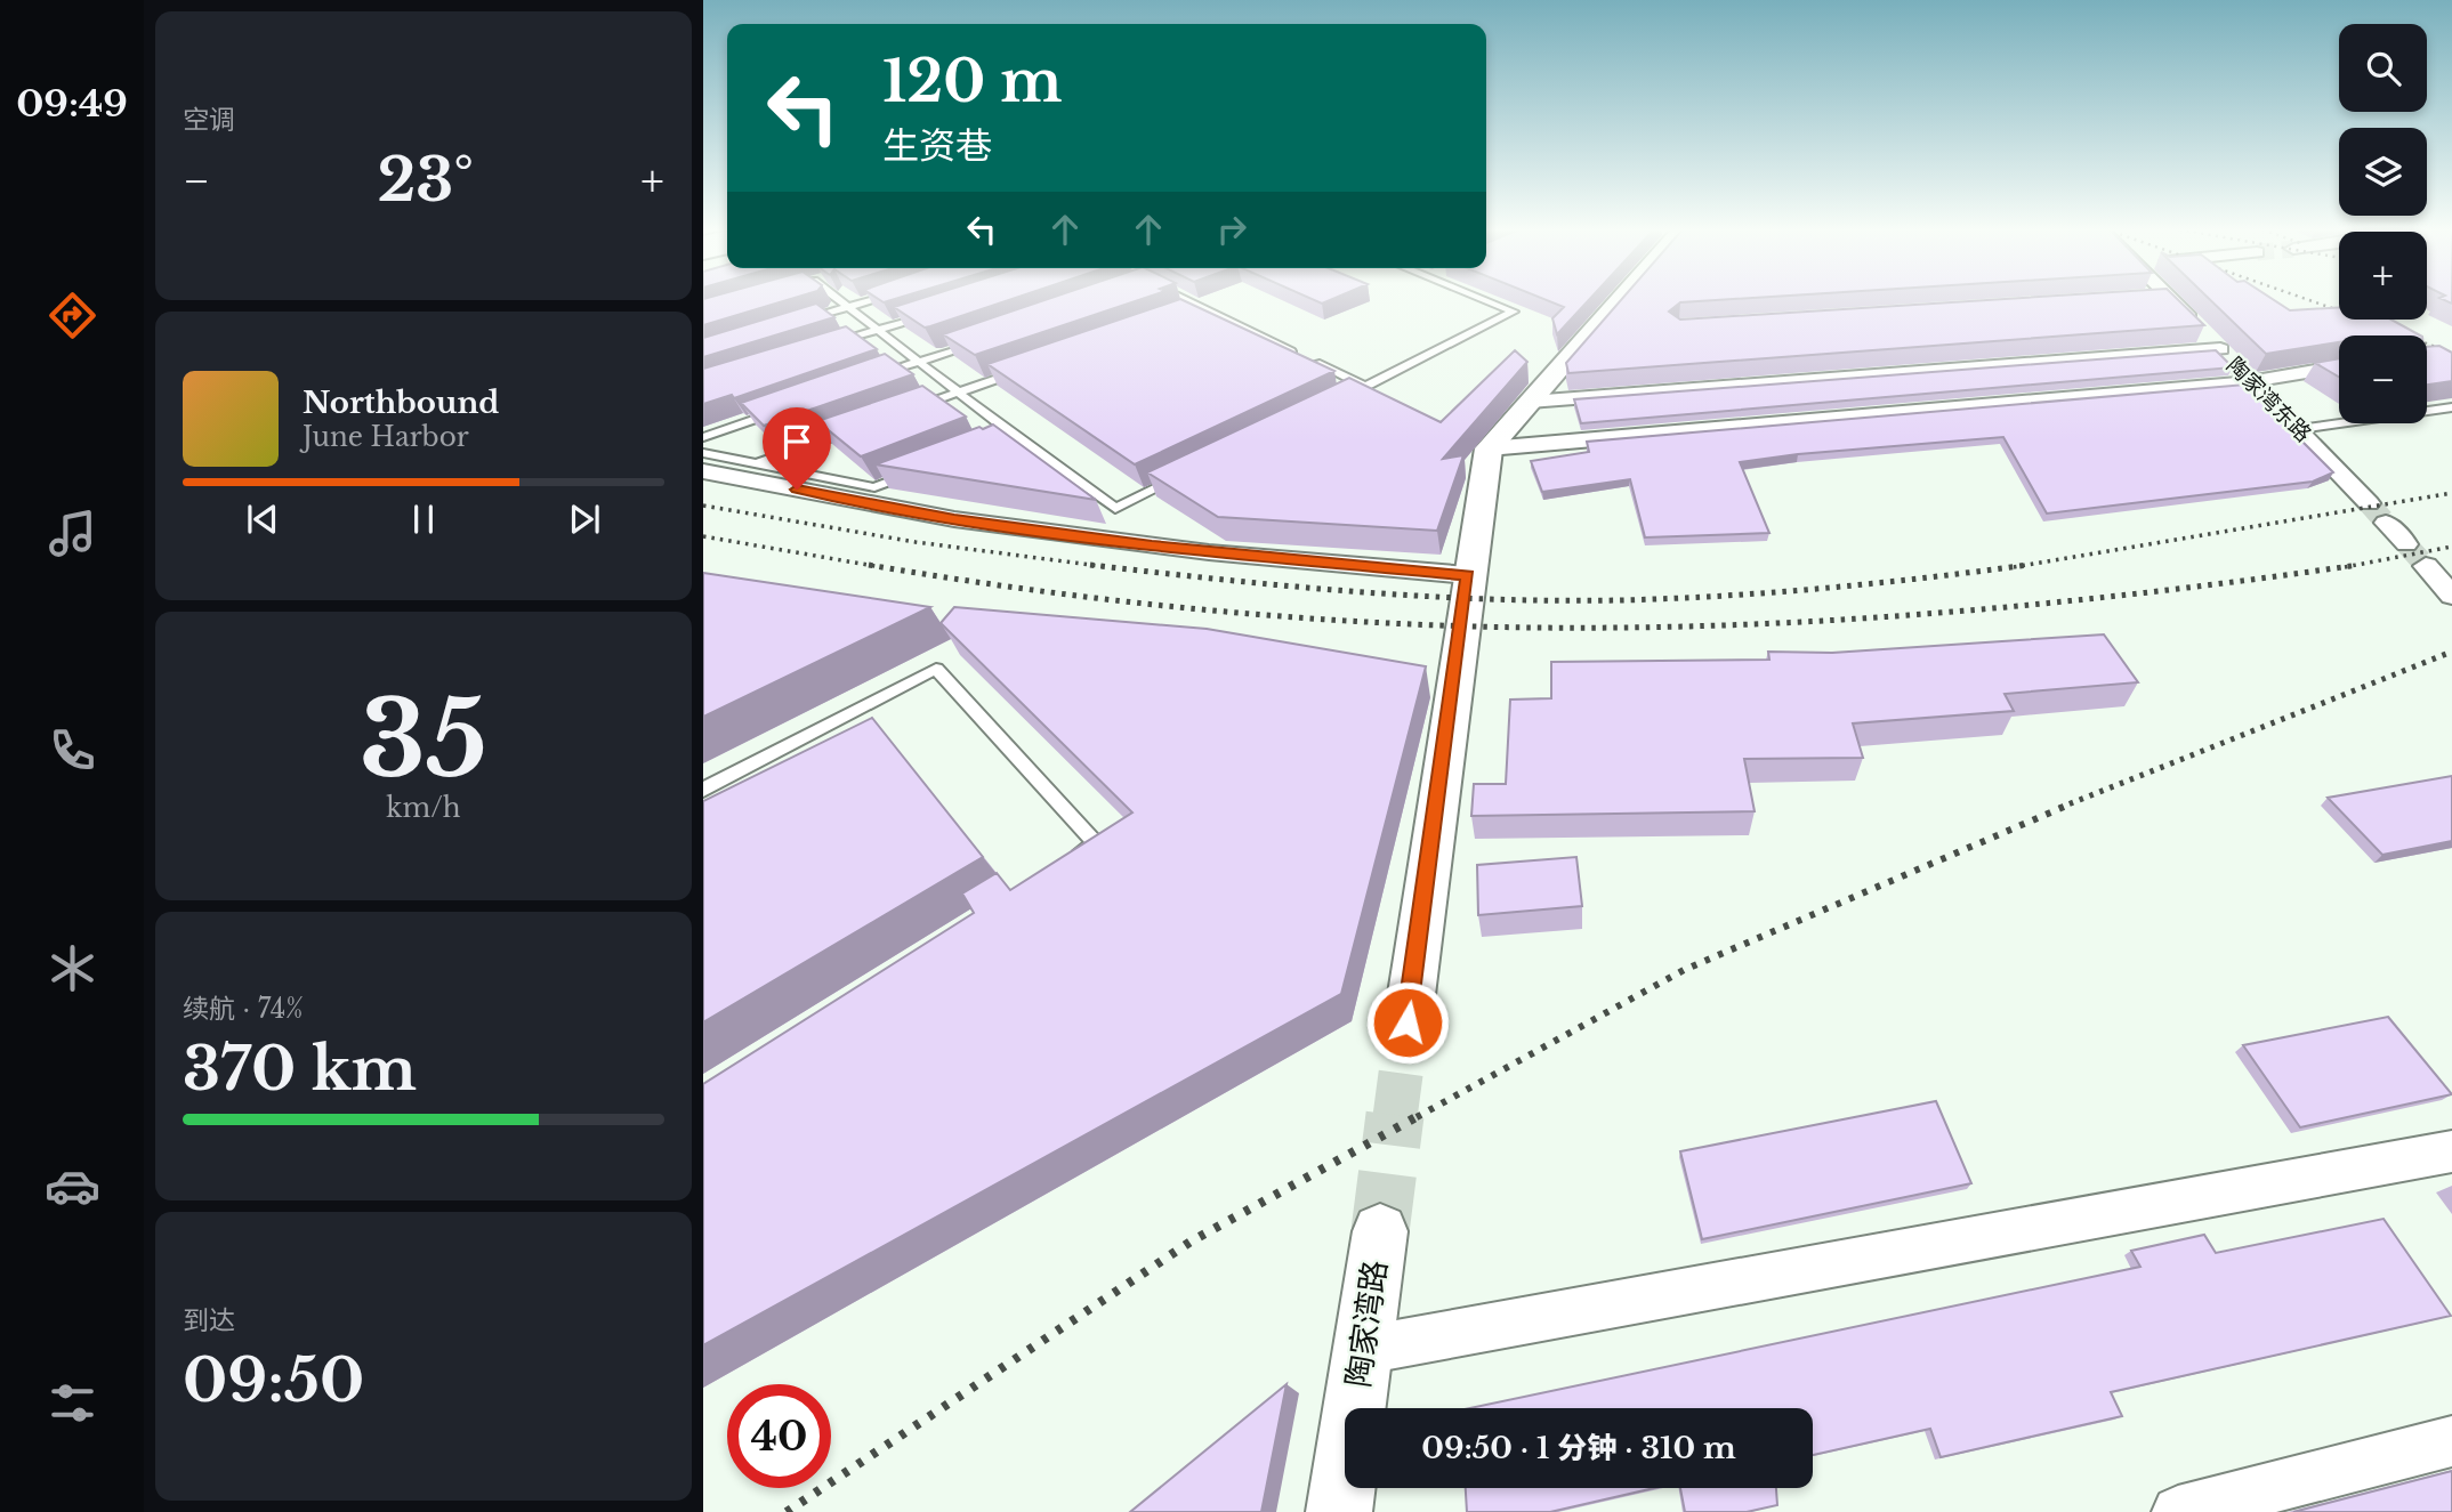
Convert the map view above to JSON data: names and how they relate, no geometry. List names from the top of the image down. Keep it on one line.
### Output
{"streets":{"street":["陶家湾东路","陶家湾路"]},"page":{"tabs":"09:49","tile":["空调",["35","km/h"],["续航 · 74%","370 km"],["到达","09:50"]],"map_buttons":["+","−"],"turn":["120 m","生资巷"],"heat":["−","23°","+"],"song":["Northbound","June Harbor"],"limit":"40","trip":"09:50 · 1 分钟 · 310 m"}}
